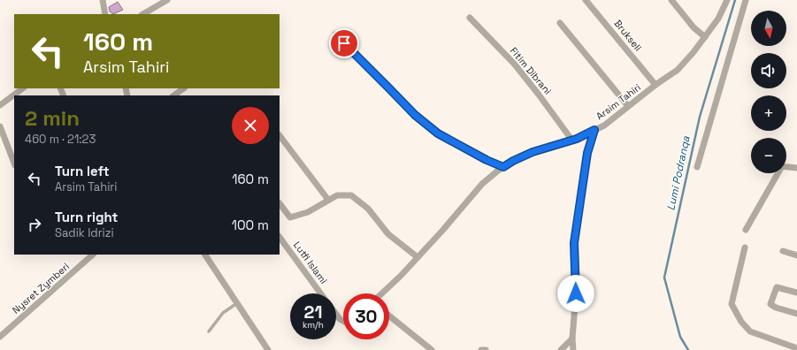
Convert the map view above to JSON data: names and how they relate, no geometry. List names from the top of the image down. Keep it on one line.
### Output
{"streets":{"street":["Brukseli","Fitim Dibrani","Arsim Tahiri","Lutfi Islami","Nysret Zymberi"]},"crossings":[["Brukseli","Arsim Tahiri"],["Fitim Dibrani","Arsim Tahiri"]],"water":["Lumi Podranqa"],"north":"bottom","page":{"map_buttons":["+","−"],"turn":["160 m","Arsim Tahiri"],"heading":["2 min","460 m · 21:23"],"list":[{"name":"Turn left","note":"Arsim Tahiri","value":"160 m"},{"name":"Turn right","note":"Sadik Idrizi","value":"100 m"}],"speed":"21 km/h","limit":"30"}}
